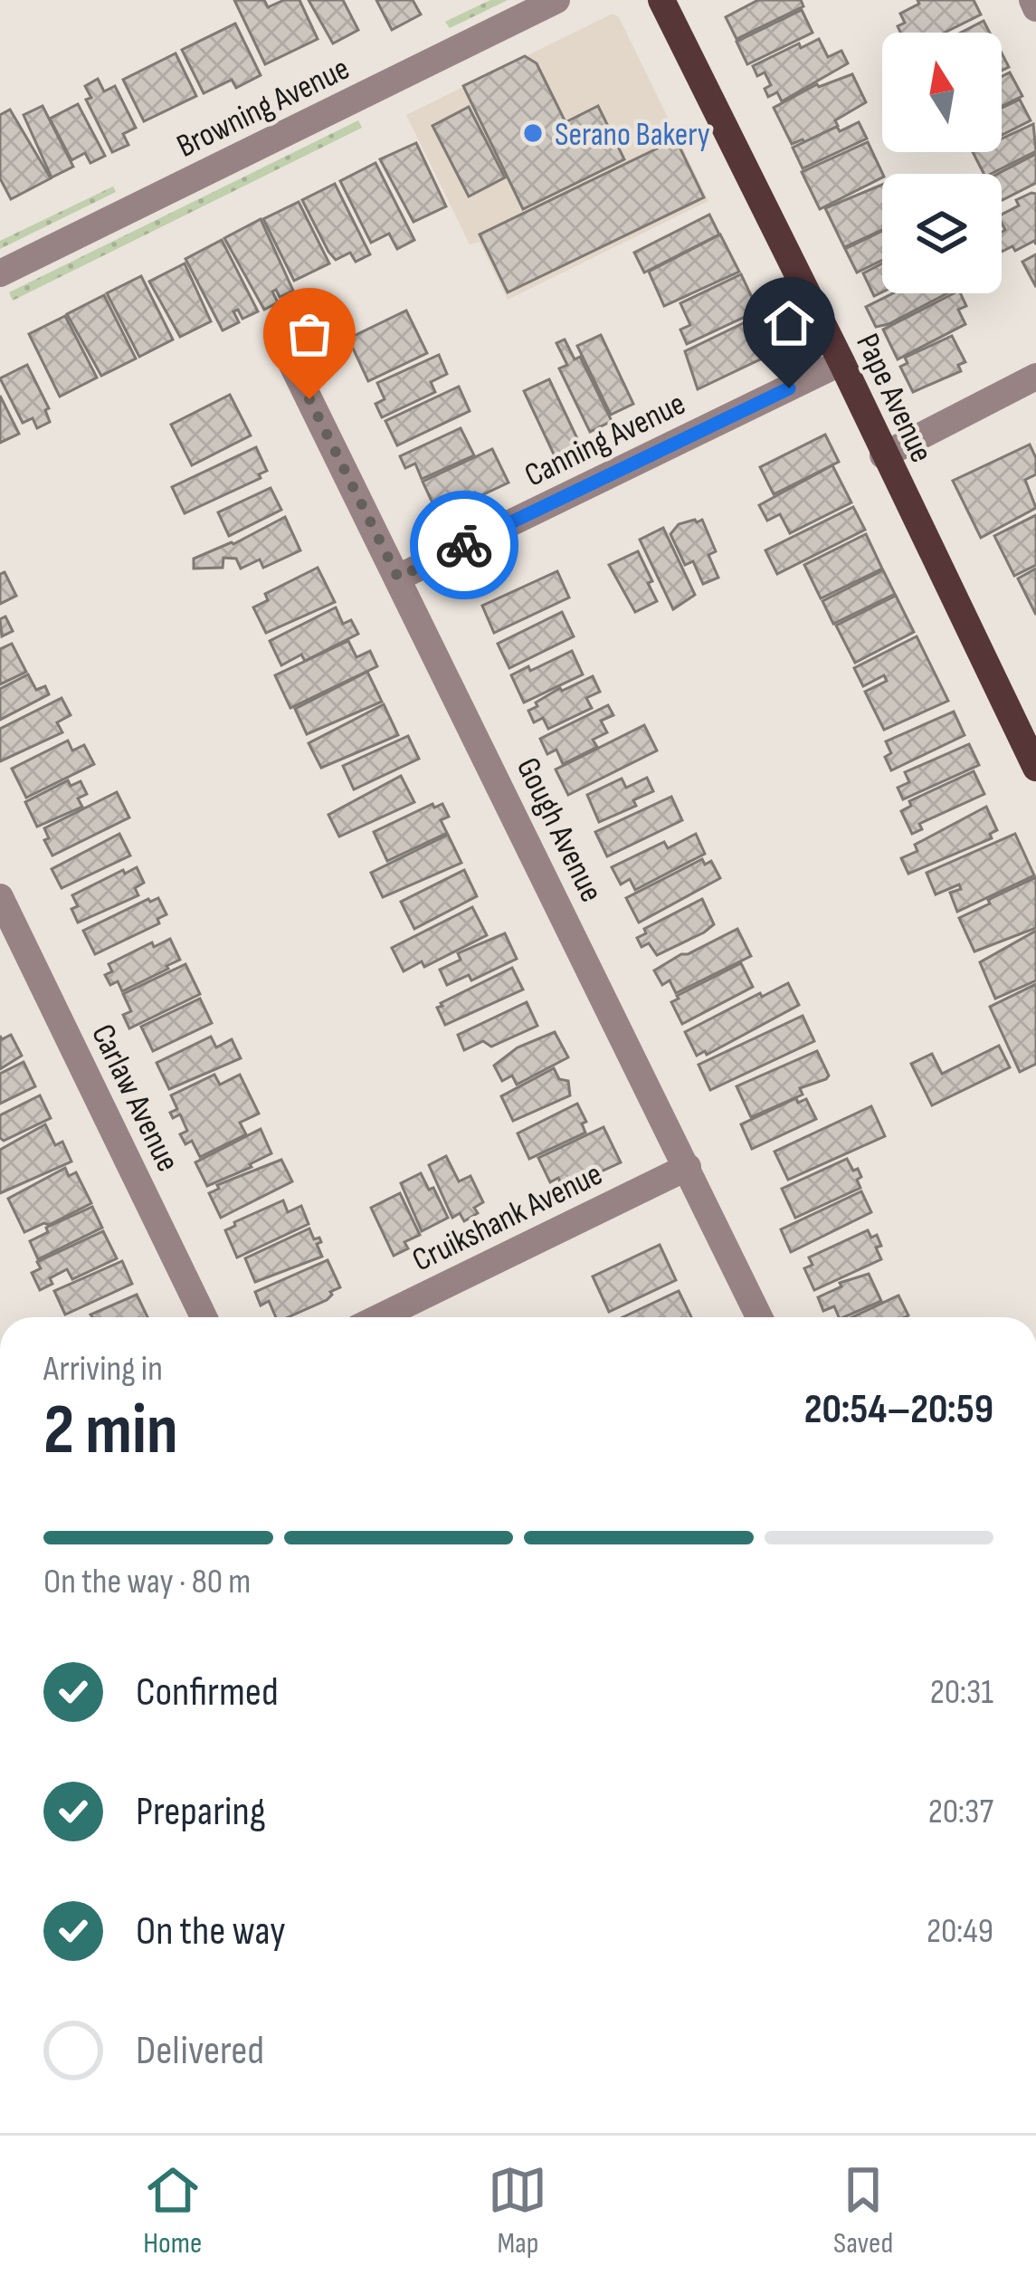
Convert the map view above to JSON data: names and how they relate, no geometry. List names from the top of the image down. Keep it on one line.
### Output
{"streets":{"main road":["Pape Avenue"],"street":["Browning Avenue","Canning Avenue","Gough Avenue","Carlaw Avenue","Cruikshank Avenue"]},"crossings":[["Pape Avenue","Canning Avenue"],["Canning Avenue","Gough Avenue"],["Gough Avenue","Cruikshank Avenue"]],"places":["Serano Bakery"],"north":"top","page":{"heading":["2 min","Arriving in","20:54–20:59"],"bar":"On the way · 80 m","list":[["Confirmed","20:31"],["Preparing","20:37"],["On the way","20:49"],"Delivered"],"tabs":["Home","Map","Saved"]}}
